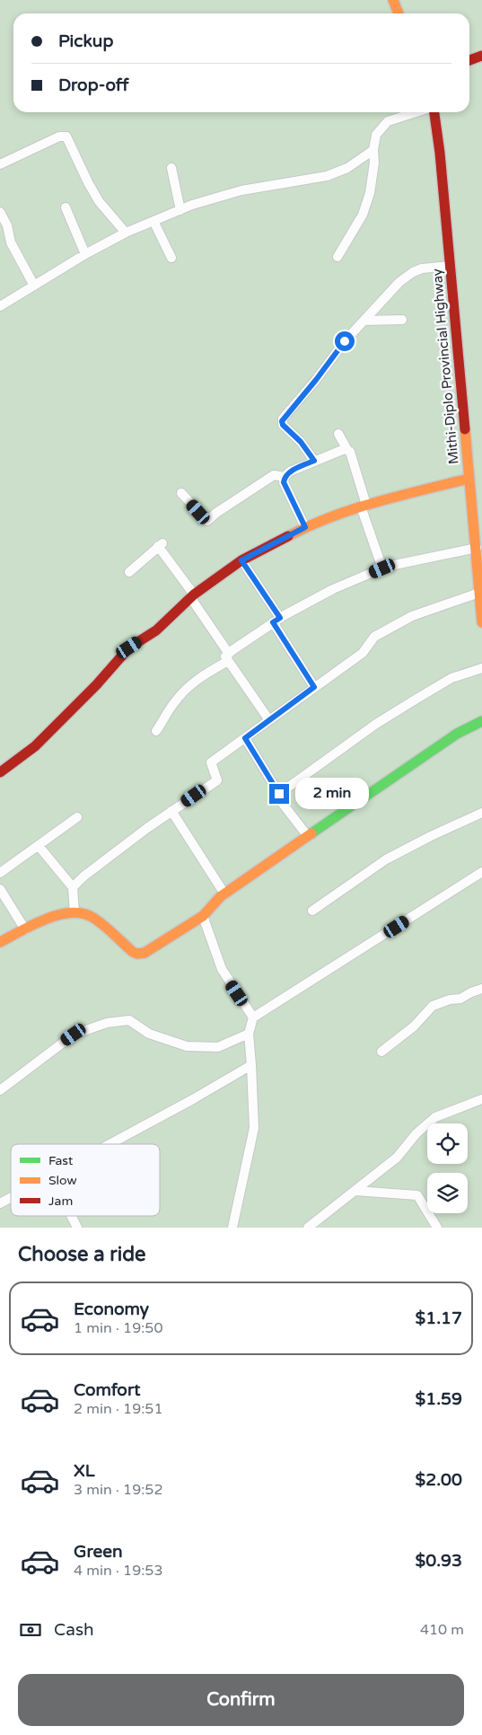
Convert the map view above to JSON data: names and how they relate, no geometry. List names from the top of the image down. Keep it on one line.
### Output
{"streets":{"street":["Mithi-Diplo Provincial Highway"]},"legend":["Fast","Slow","Jam"],"page":{"banner":["Pickup","Drop-off"],"bubble":"2 min","heading":"Choose a ride","list":[{"name":"Economy","note":"1 min · 19:50","value":"$1.17"},{"name":"Comfort","note":"2 min · 19:51","value":"$1.59"},{"name":"XL","note":"3 min · 19:52","value":"$2.00"},{"name":"Green","note":"4 min · 19:53","value":"$0.93"}],"pay":["Cash","410 m"],"buttons":"Confirm"}}
